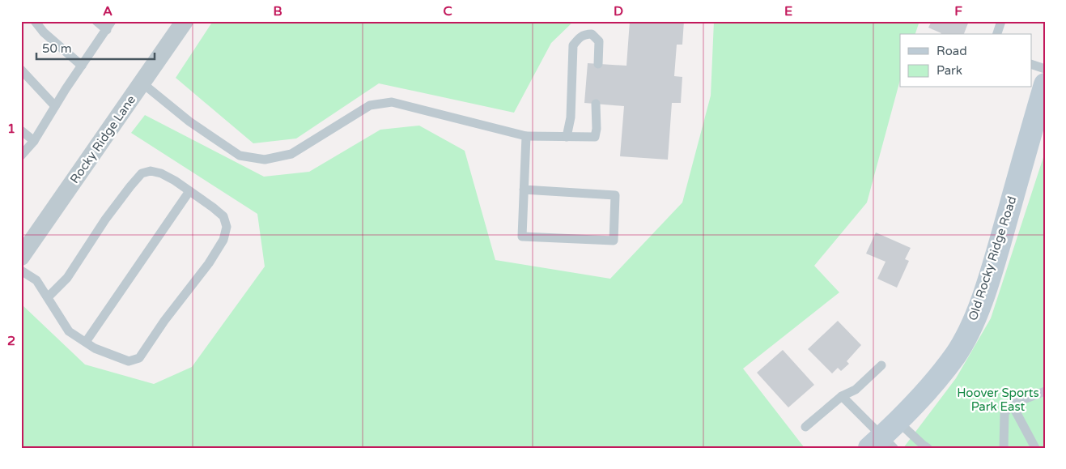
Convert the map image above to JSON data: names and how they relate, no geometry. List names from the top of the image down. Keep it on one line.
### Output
{"streets":{"street":["Rocky Ridge Lane","Old Rocky Ridge Road"]},"parks":["Hoover Sports Park East"],"legend":["Road","Park"],"scale_bar":"50 m","grid":{"columns":["A","B","C","D","E","F"],"rows":["1","2"]}}
